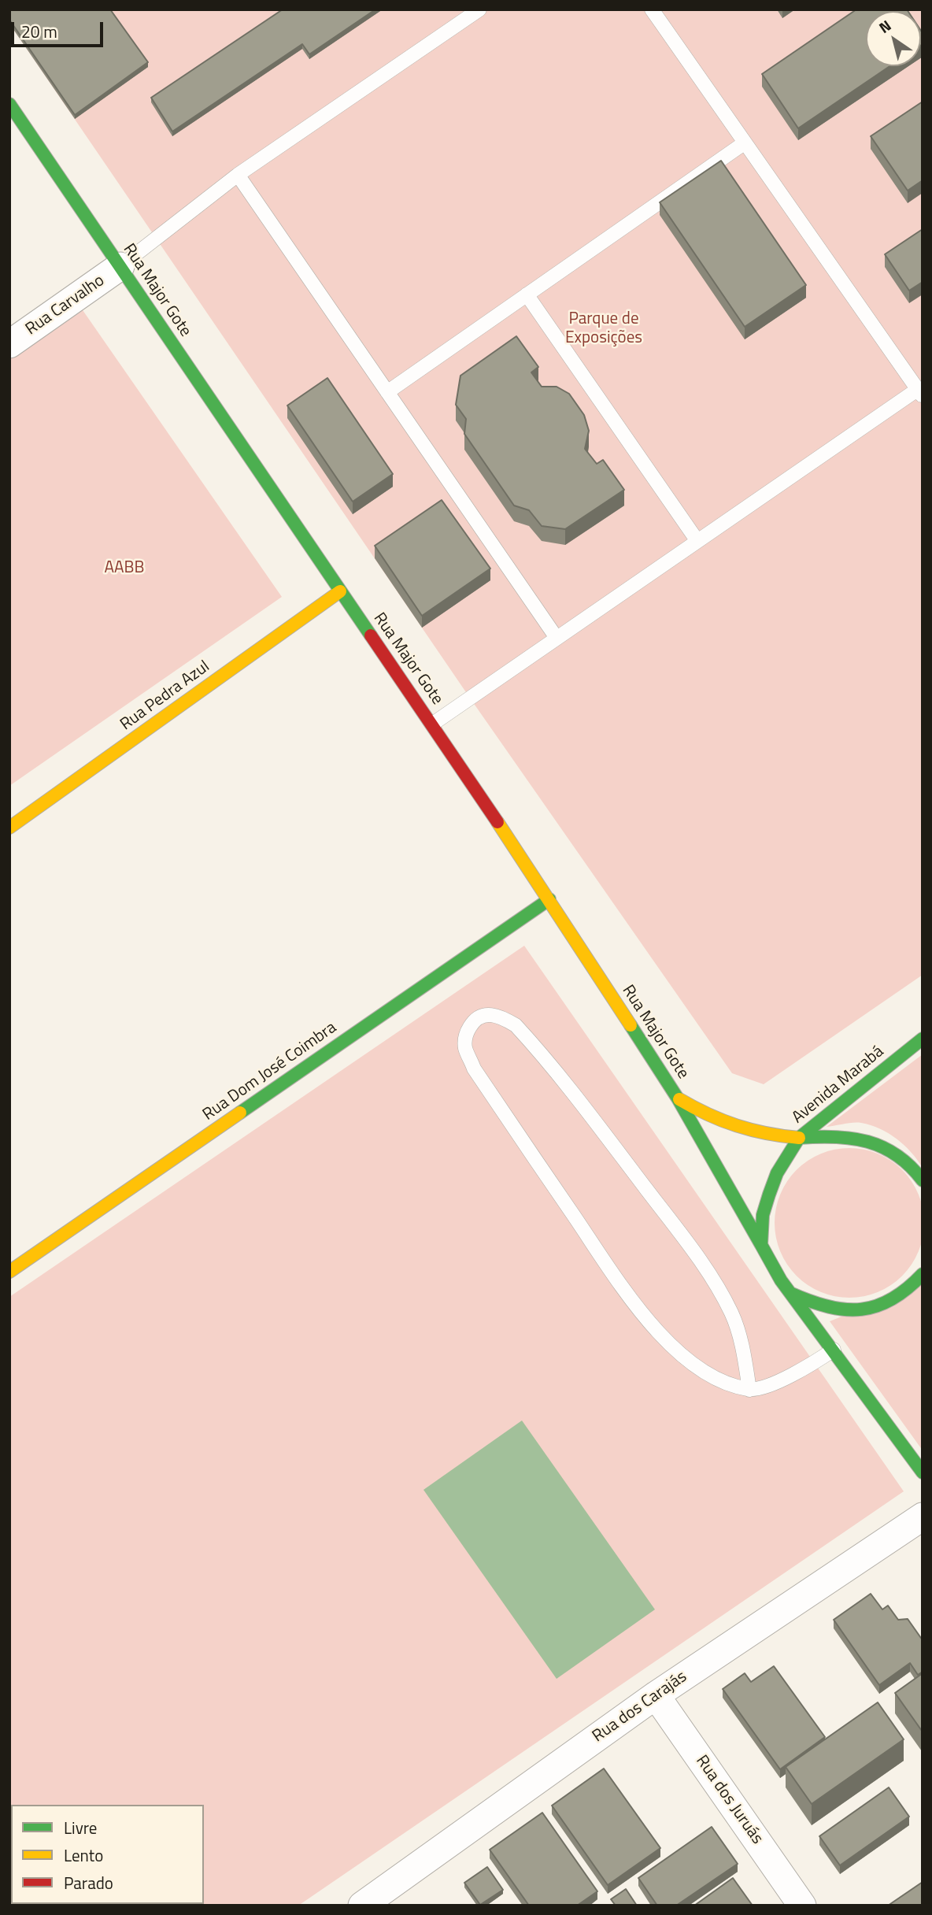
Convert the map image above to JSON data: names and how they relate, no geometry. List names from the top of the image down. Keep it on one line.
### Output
{"streets":{"street":["Rua Major Gote","Rua Carvalho","Rua Pedra Azul","Rua Dom José Coimbra","Avenida Marabá","Rua dos Carajás","Rua dos Juruás"]},"crossings":[["Rua Major Gote","Rua Carvalho"],["Rua Major Gote","Rua Pedra Azul"],["Rua Major Gote","Rua Dom José Coimbra"],["Rua Major Gote","Avenida Marabá"],["Rua dos Carajás","Rua dos Juruás"]],"parks":["Parque de Exposições","AABB"],"legend":["Livre","Lento","Parado"],"scale_bar":"20 m","north":"top left"}
